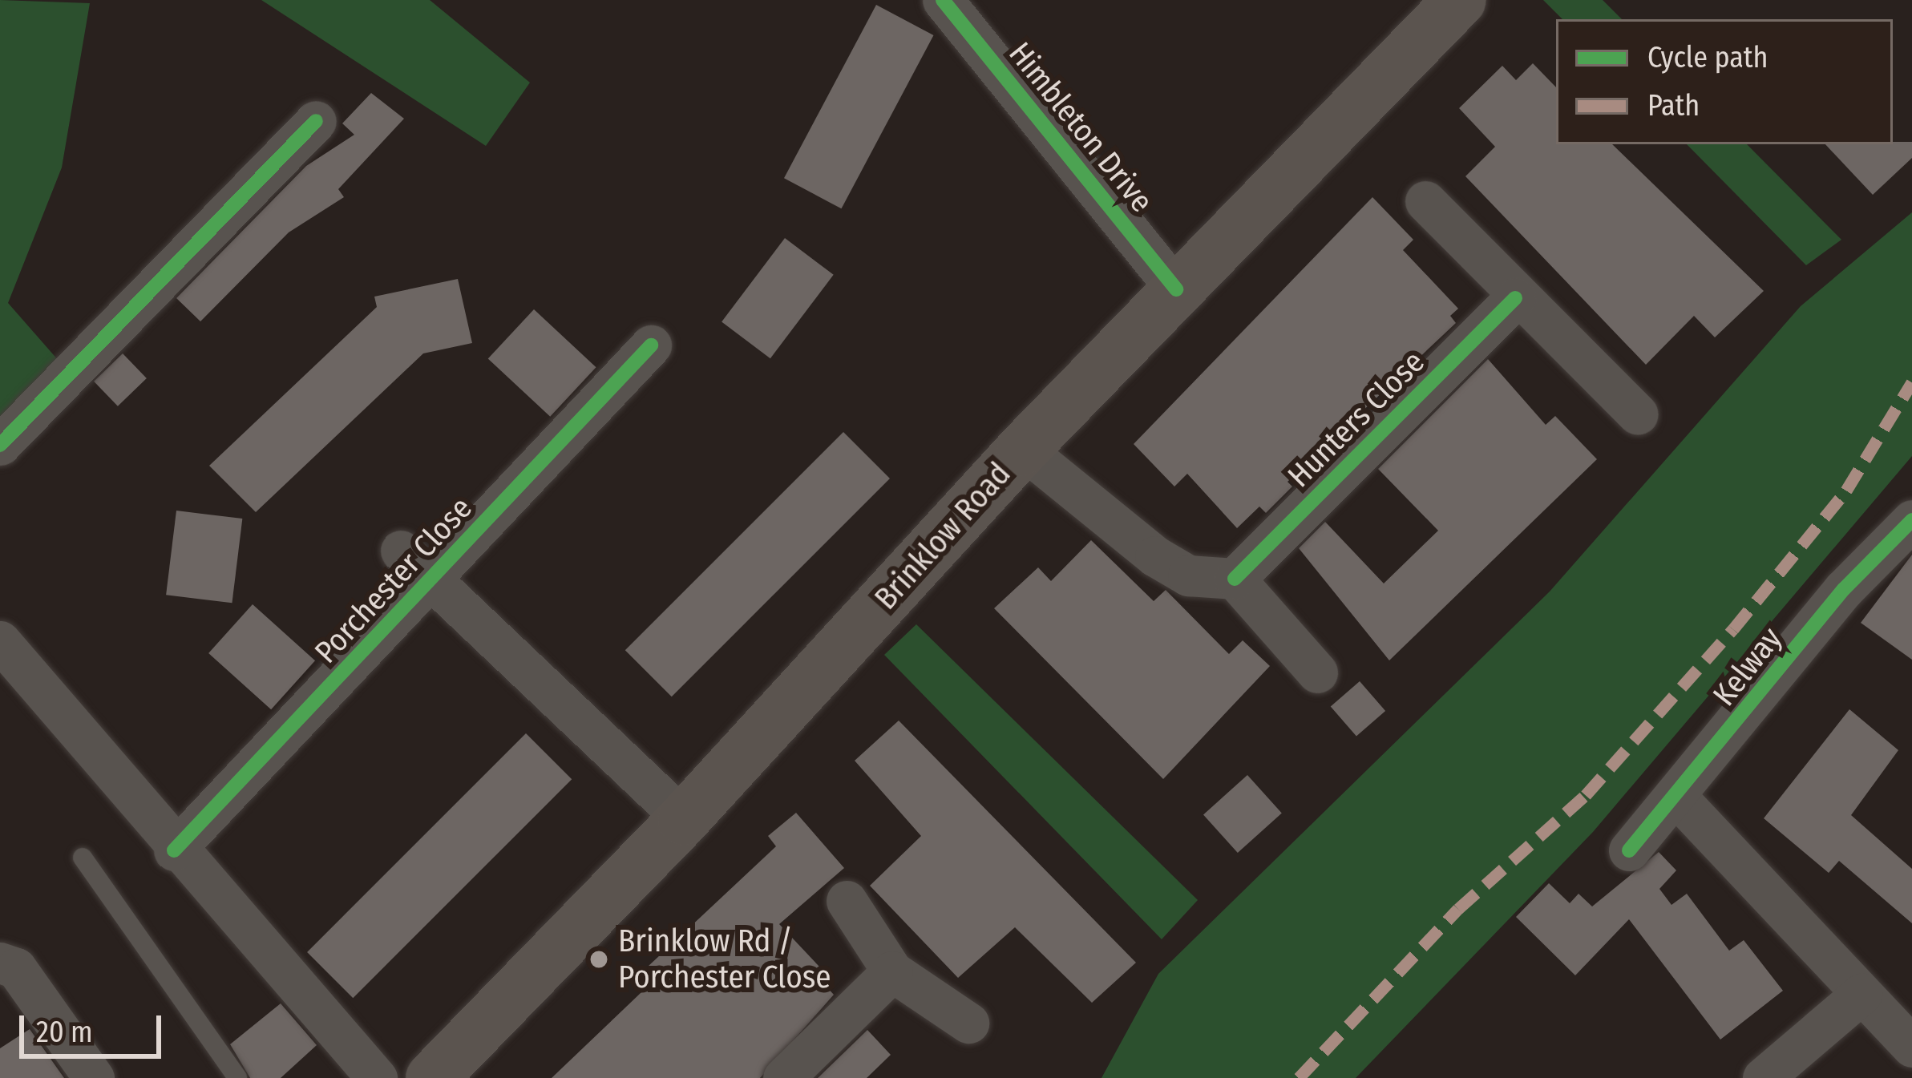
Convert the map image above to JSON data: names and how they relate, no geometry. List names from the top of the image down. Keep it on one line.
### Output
{"streets":{"main road":["Brinklow Road"],"street":["Himbleton Drive","Hunters Close","Porchester Close","Kelway"]},"crossings":[["Himbleton Drive","Brinklow Road"],["Brinklow Road","Porchester Close"]],"places":["Brinklow Rd / Porchester Close"],"legend":["Cycle path","Path"],"scale_bar":"20 m"}
